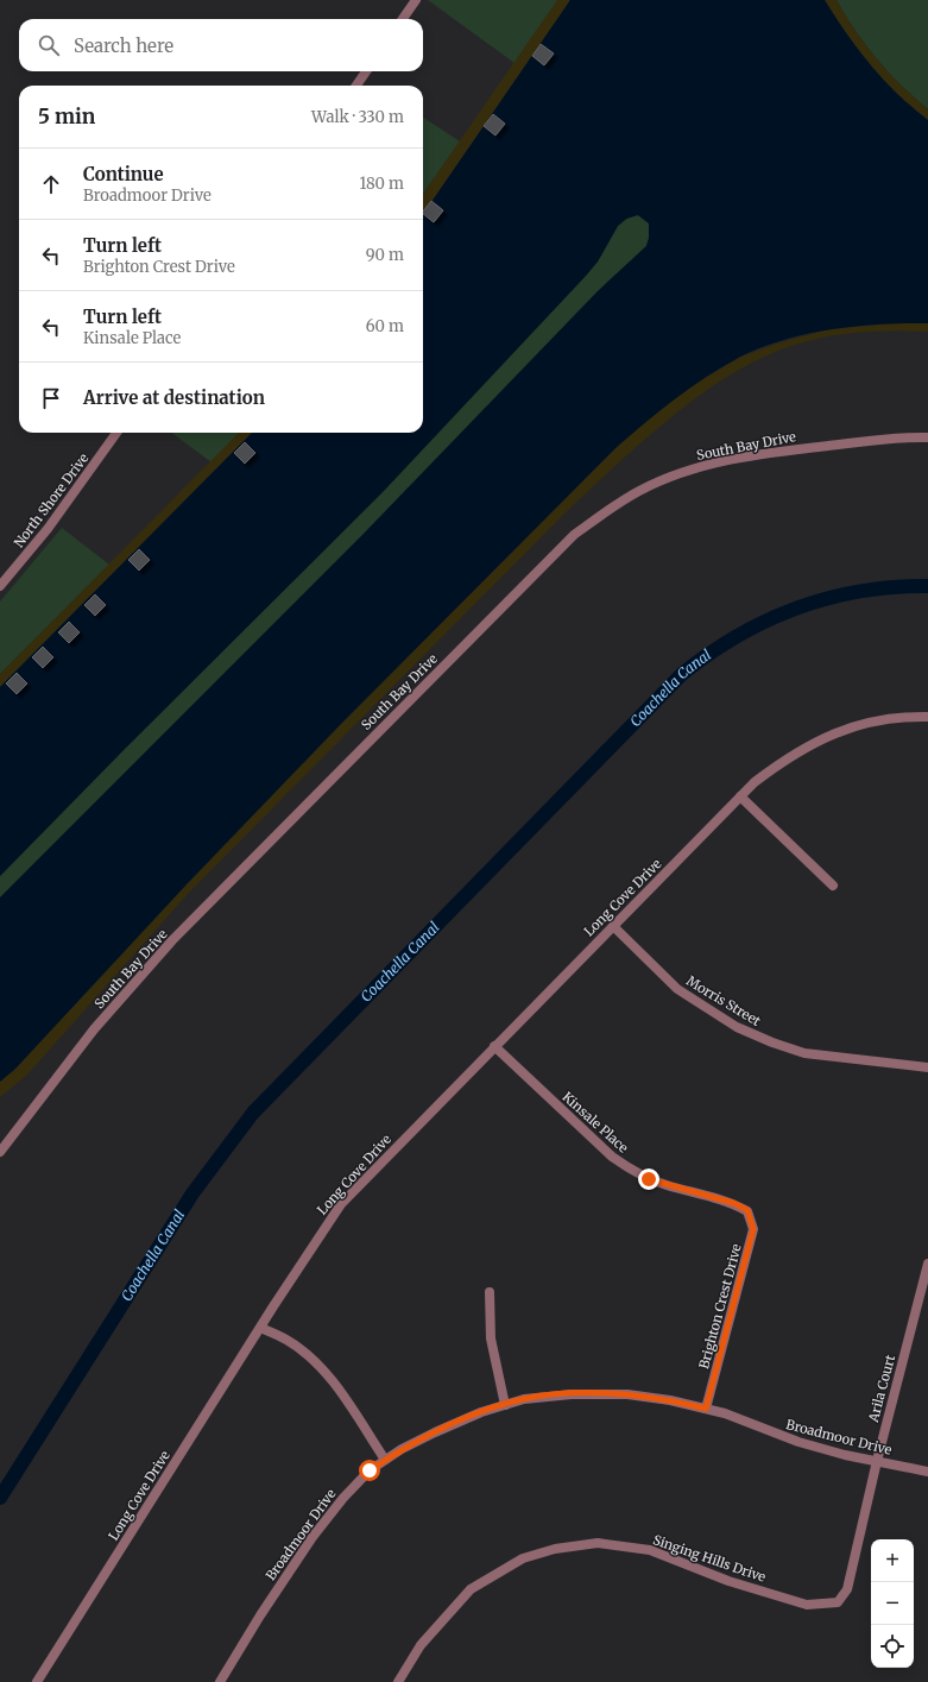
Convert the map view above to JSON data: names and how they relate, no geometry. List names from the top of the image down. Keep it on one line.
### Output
{"streets":{"street":["South Bay Drive","North Shore Drive","Long Cove Drive","Morris Street","Kinsale Place","Brighton Crest Drive","Arila Court","Broadmoor Drive","Singing Hills Drive"]},"crossings":[["Long Cove Drive","Morris Street"],["Long Cove Drive","Kinsale Place"],["Kinsale Place","Brighton Crest Drive"],["Brighton Crest Drive","Broadmoor Drive"],["Arila Court","Broadmoor Drive"],["Arila Court","Singing Hills Drive"]],"water":["Coachella Canal"],"page":{"search":"Search here","heading":["5 min","Walk · 330 m"],"list":[["Continue","Broadmoor Drive","180 m"],["Turn left","Brighton Crest Drive","90 m"],["Turn left","Kinsale Place","60 m"],"Arrive at destination"],"map_buttons":["+","−"]}}
